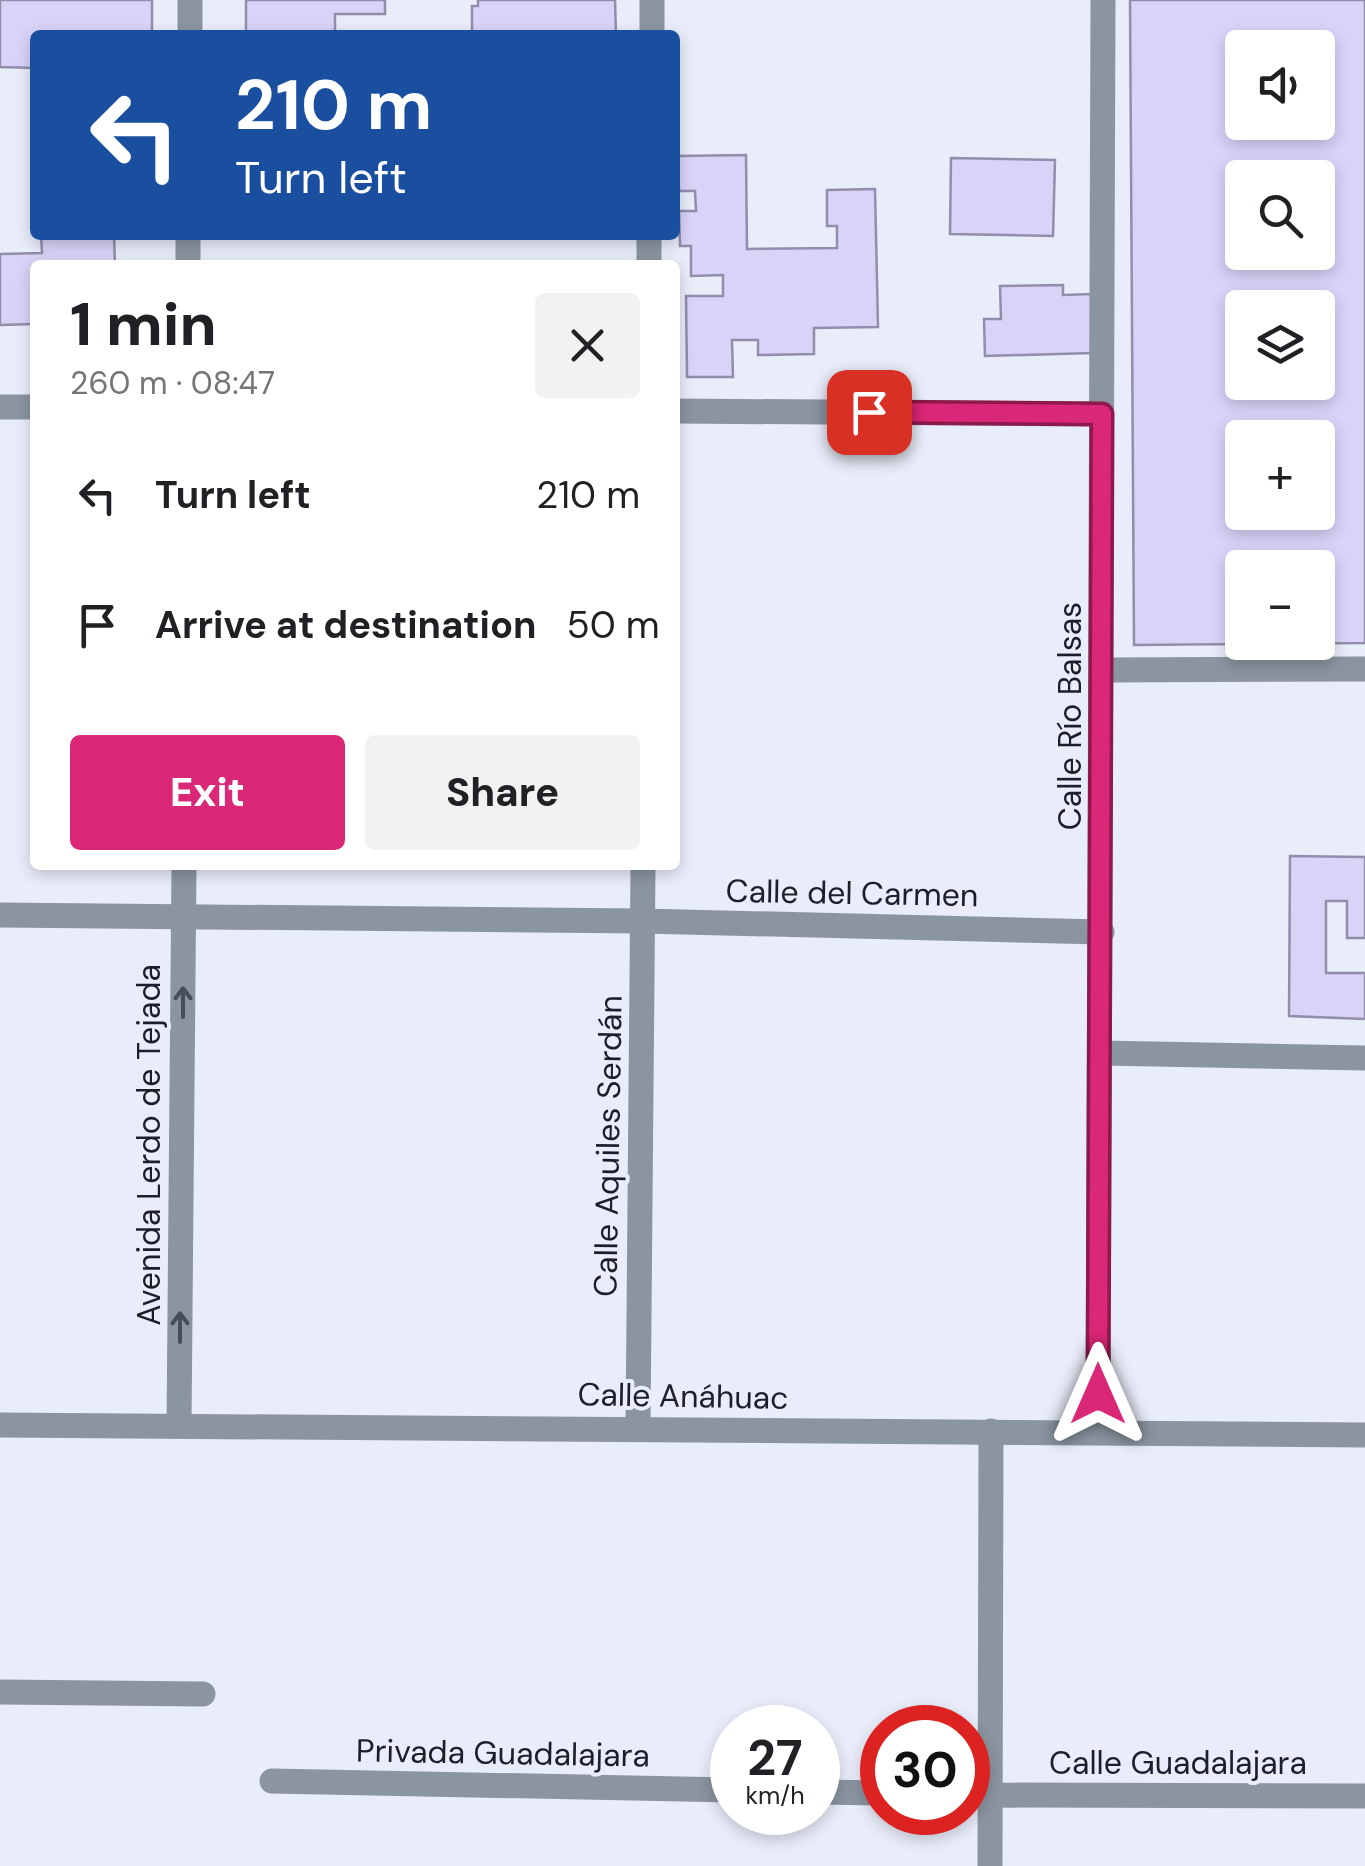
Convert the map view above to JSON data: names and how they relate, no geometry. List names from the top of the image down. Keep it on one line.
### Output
{"streets":{"street":["Calle Río Balsas","Calle del Carmen","Avenida Lerdo de Tejada","Calle Aquiles Serdán","Calle Anáhuac","Privada Guadalajara","Calle Guadalajara"]},"crossings":[["Calle Río Balsas","Calle del Carmen"],["Calle Río Balsas","Calle Anáhuac"],["Calle del Carmen","Avenida Lerdo de Tejada"],["Calle del Carmen","Calle Aquiles Serdán"],["Avenida Lerdo de Tejada","Calle Anáhuac"],["Calle Aquiles Serdán","Calle Anáhuac"]],"one_way":["Avenida Lerdo de Tejada"],"page":{"map_buttons":["+","−"],"turn":["210 m","Turn left"],"heading":["1 min","260 m · 08:47"],"list":[{"name":"Turn left","value":"210 m"},{"name":"Arrive at destination","value":"50 m"}],"buttons":["Exit","Share"],"speed":"27 km/h","limit":"30"}}
